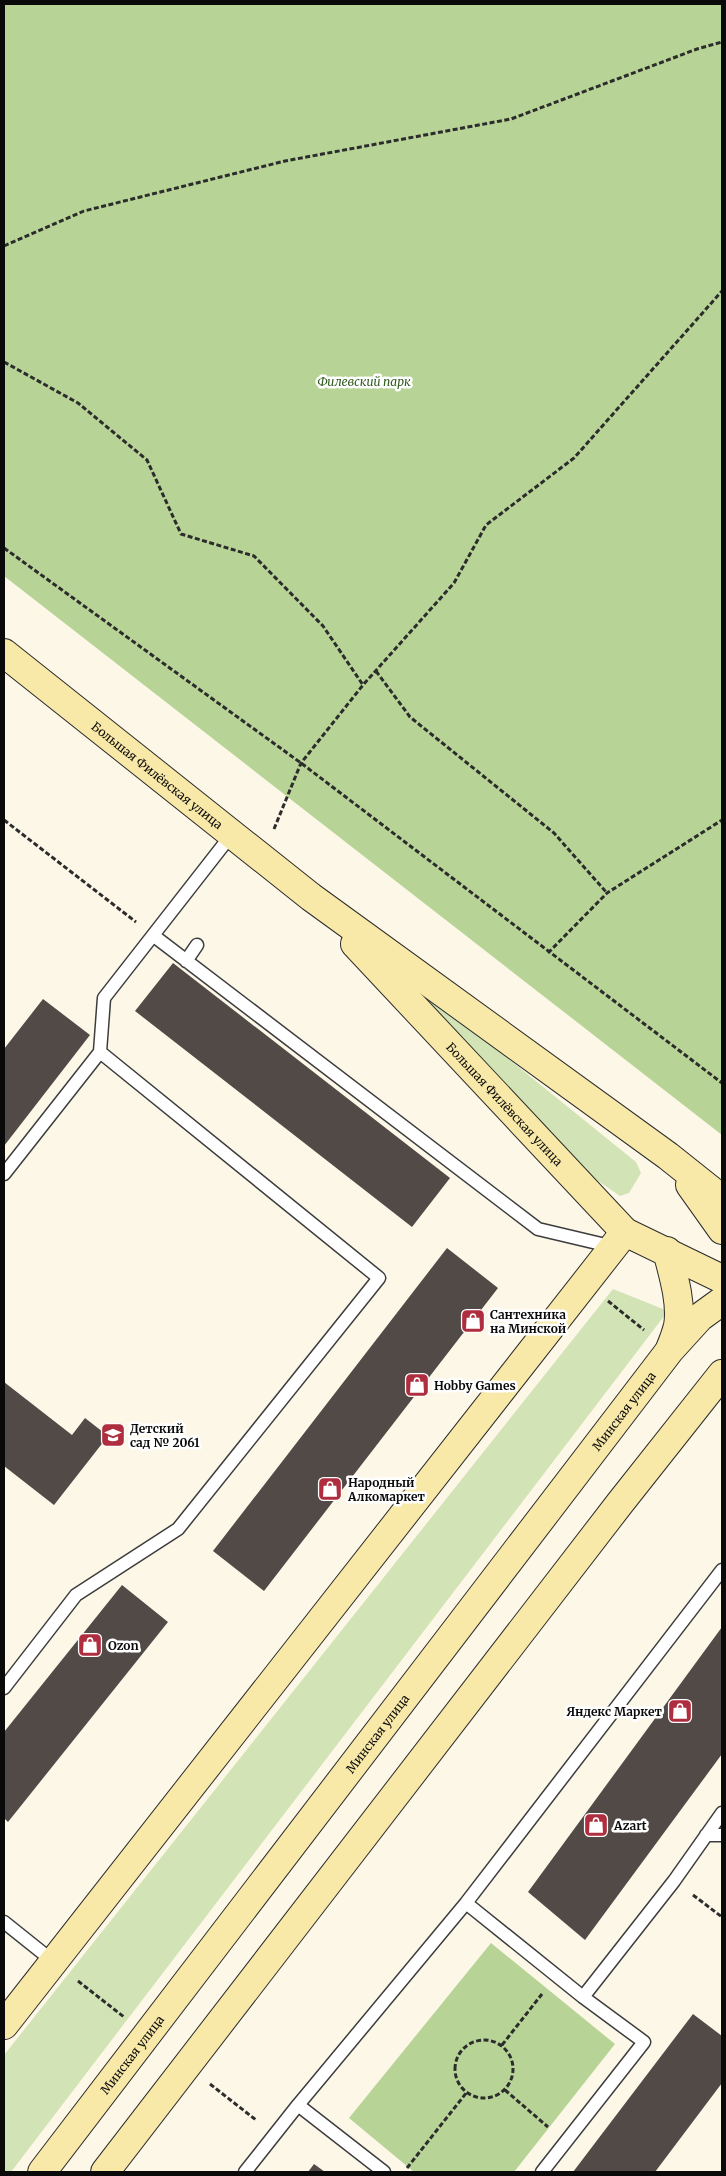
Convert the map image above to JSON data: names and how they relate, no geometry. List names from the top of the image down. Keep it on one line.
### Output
{"streets":{"street":["Большая Филёвская улица","Минская улица"]},"parks":["Филевский парк"],"places":{"shop":["Сантехника на Минской","Hobby Games","Народный Алкомаркет","Ozon","Яндекс Маркет","Azart"],"school or university":["Детский сад № 2061"]}}
